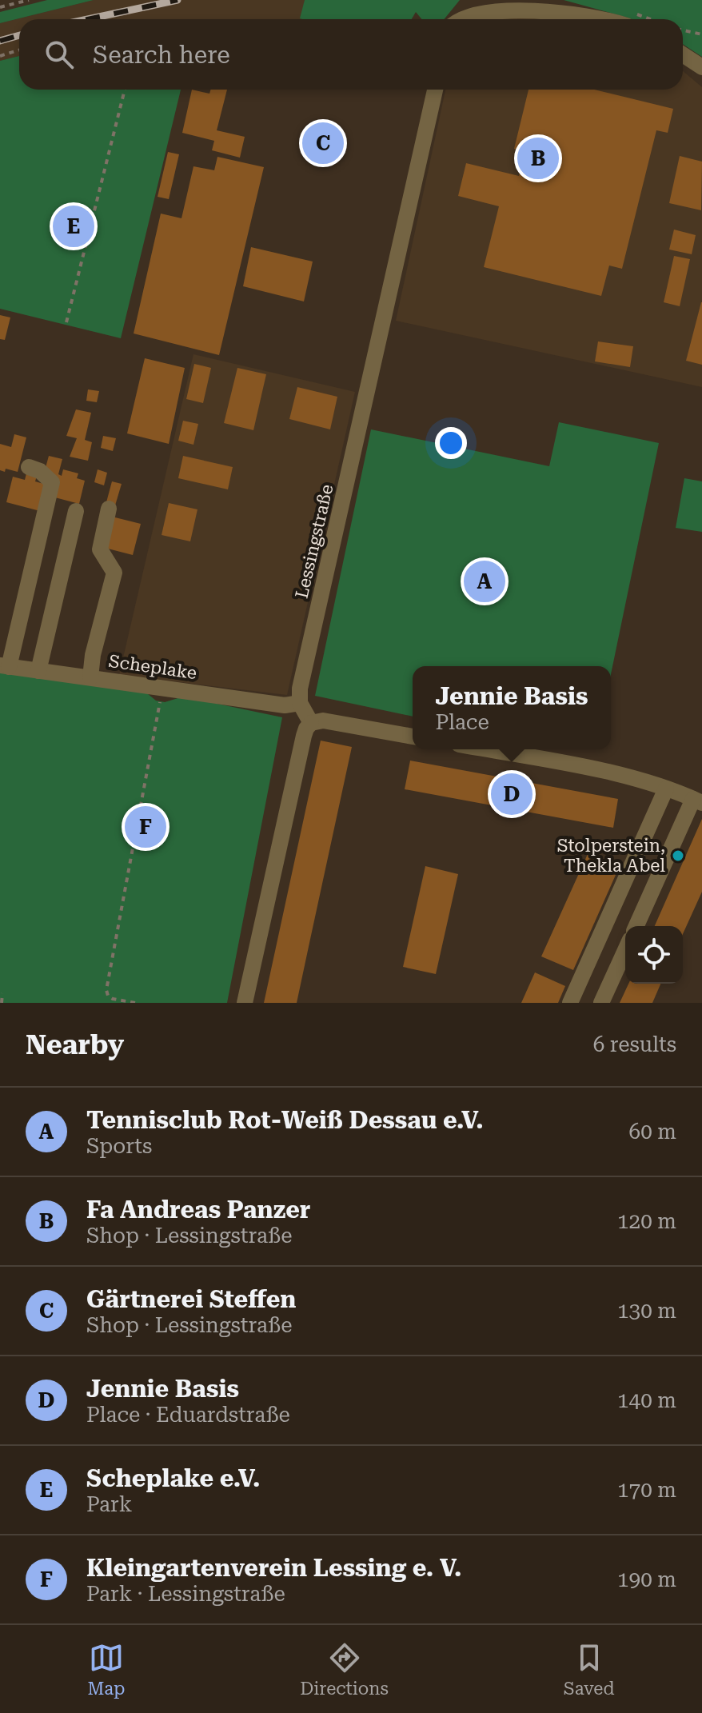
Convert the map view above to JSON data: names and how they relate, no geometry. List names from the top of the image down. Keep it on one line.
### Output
{"streets":{"street":["Lessingstraße","Scheplake"]},"crossings":[["Lessingstraße","Scheplake"]],"places":["Stolperstein, Thekla Abel"],"page":{"search":"Search here","pins":["C","B","E","A","D","F"],"popup":["Jennie Basis","Place"],"heading":["Nearby","6 results"],"list":[{"mark":"A","name":"Tennisclub Rot-Weiß Dessau e.V.","note":"Sports","value":"60 m"},{"mark":"B","name":"Fa Andreas Panzer","note":"Shop · Lessingstraße","value":"120 m"},{"mark":"C","name":"Gärtnerei Steffen","note":"Shop · Lessingstraße","value":"130 m"},{"mark":"D","name":"Jennie Basis","note":"Place · Eduardstraße","value":"140 m"},{"mark":"E","name":"Scheplake e.V.","note":"Park","value":"170 m"},{"mark":"F","name":"Kleingartenverein Lessing e. V.","note":"Park · Lessingstraße","value":"190 m"}],"nav":["Map","Directions","Saved"]}}
